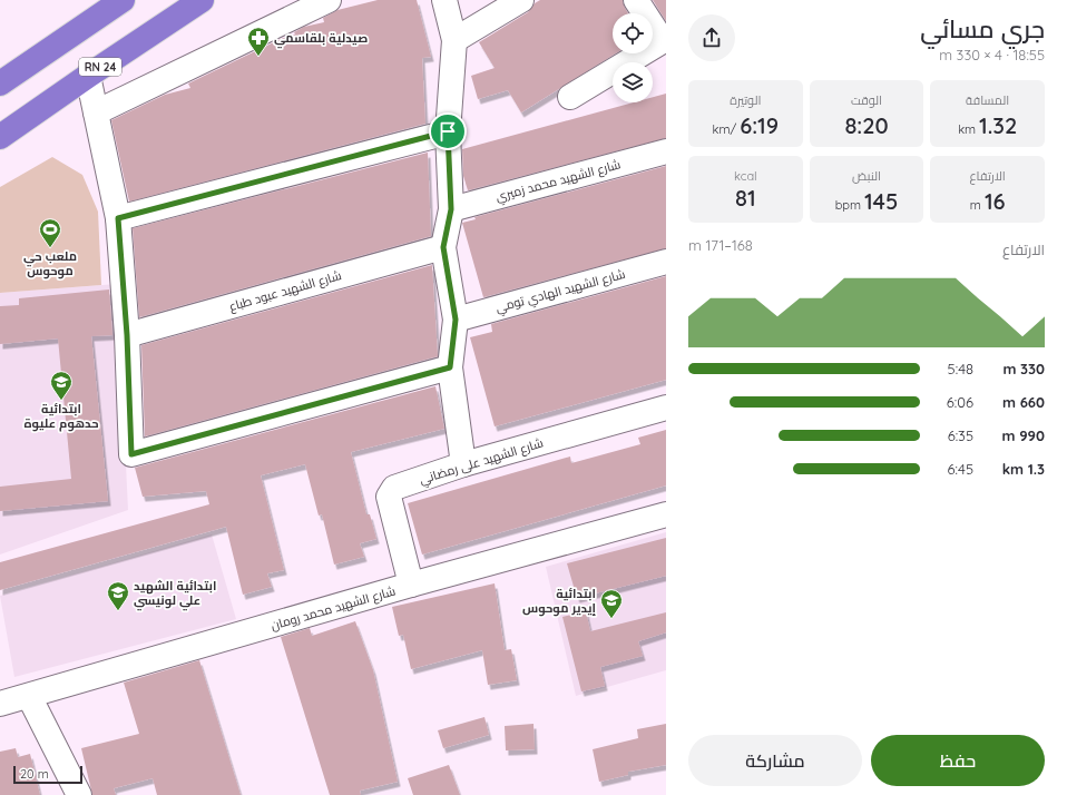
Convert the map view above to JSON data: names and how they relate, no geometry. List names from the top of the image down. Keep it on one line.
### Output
{"streets":{"highway":["RN 24"],"street":["شارع الشهيد محمد زميري","شارع الشهيد عبود طباع","شارع الشهيد الهادي تومي","شارع الشهيد على رمضاني","شارع الشهيد محمد رومان"]},"crossings":[["شارع الشهيد على رمضاني","شارع الشهيد محمد رومان"]],"places":{"pharmacy":["صيدلية بلقاسمي"],"sports":["ملعب حي موحوس"],"school or university":["ابتدائية حدهوم عليوة","ابتدائية الشهيد علي لونيسي","ابتدائية إيدير موحوس"]},"scale_bar":"20 m","page":{"heading":["جري مسائي","18:55 · 4 × 330 m"],"stats":[["المسافة","1.32 km"],["الوقت","8:20"],["الوتيرة","6:19 /km"],["الارتفاع","16 m"],["النبض","145 bpm"],["kcal","81"]],"chart":["الارتفاع","168–171 m"],"list":[{"name":"330 m","note":"5:48"},{"name":"660 m","note":"6:06"},{"name":"990 m","note":"6:35"},{"name":"1.3 km","note":"6:45"}],"buttons":["حفظ","مشاركة"],"scale":"20 m"}}
